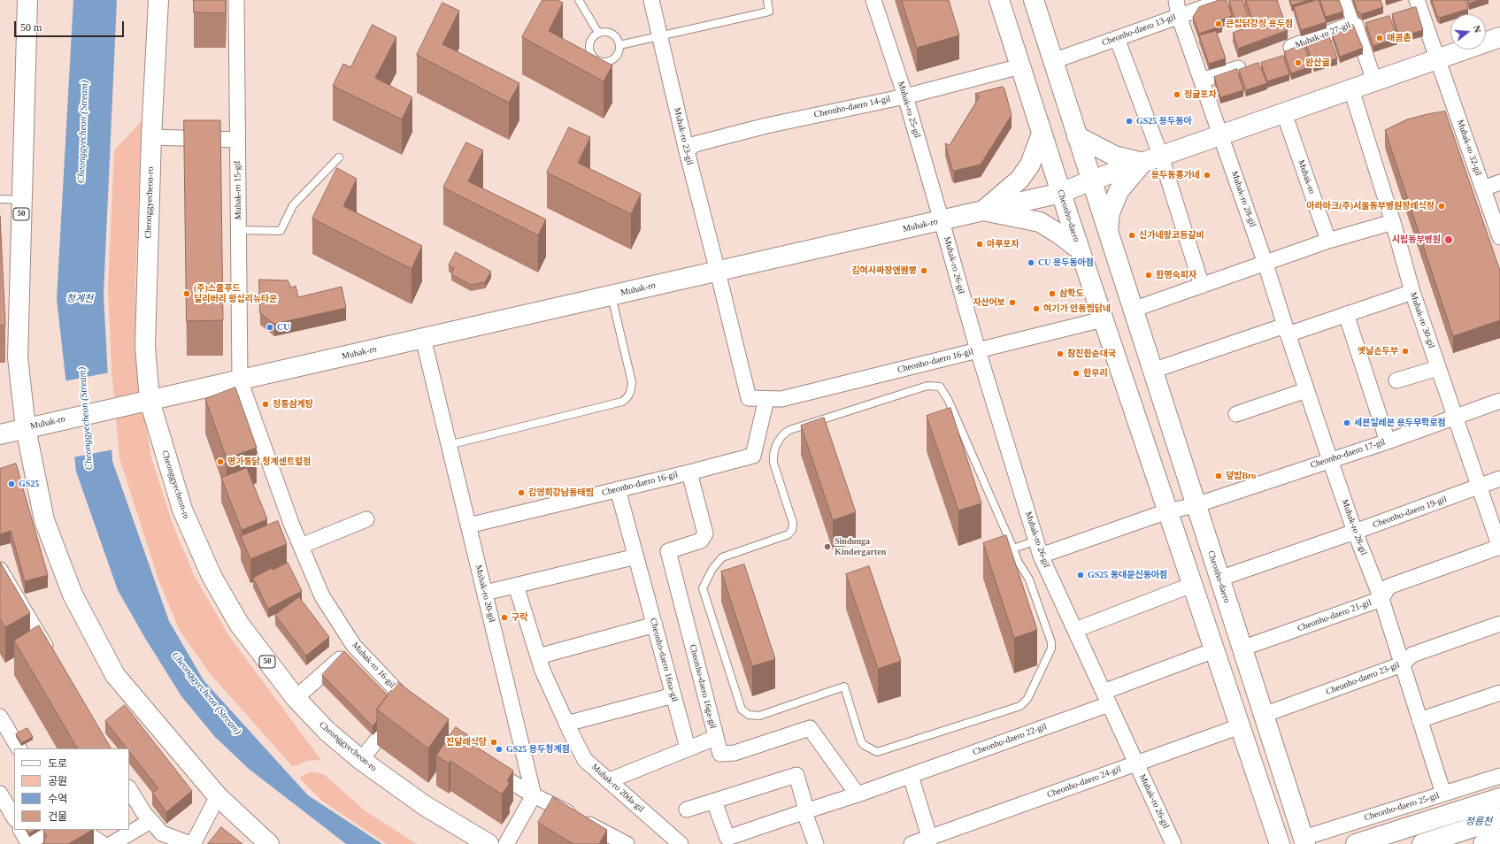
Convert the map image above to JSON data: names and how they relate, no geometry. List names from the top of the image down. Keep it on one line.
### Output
{"streets":{"main road":["Muhak-ro","Cheonggyecheon-ro","50","Cheonho-daero"],"street":["Cheonho-daero 13-gil","Muhak-ro 27-gil","Cheonho-daero 14-gil","Muhak-ro 25-gil","Muhak-ro 23-gil","Muhak-ro 32-gil","Muhak-ro 15-gil","Muhak-ro 28-gil","Muhak-ro 26-gil","Muhak-ro 30-gil","Cheonho-daero 16-gil","Cheonho-daero 17-gil","Cheonho-daero 19-gil","Muhak-ro 20-gil","Cheonho-daero 21-gil","Cheonho-daero 16na-gil","Muhak-ro 16-gil","Cheonho-daero 23-gil","Cheonho-daero 16ga-gil","Cheonho-daero 22-gil","Cheonho-daero 24-gil","Muhak-ro 20da-gil","Cheonho-daero 25-gil"]},"crossings":[["Cheonho-daero 13-gil","Cheonho-daero"],["Cheonho-daero 14-gil","Muhak-ro 25-gil"],["Cheonho-daero 14-gil","Muhak-ro 23-gil"],["Cheonho-daero 14-gil","Cheonho-daero"],["Muhak-ro 25-gil","Muhak-ro"],["Muhak-ro 25-gil","Muhak-ro 26-gil"],["Muhak-ro 23-gil","Muhak-ro"],["Muhak-ro 23-gil","Cheonho-daero 16-gil"],["Muhak-ro 32-gil","Muhak-ro"],["Muhak-ro","Muhak-ro 15-gil"],["Muhak-ro","Muhak-ro 28-gil"],["Muhak-ro","Cheonggyecheon-ro"],["Muhak-ro","50"],["Muhak-ro","Cheonho-daero"],["Muhak-ro","Muhak-ro 26-gil"],["Muhak-ro","Muhak-ro 30-gil"],["Muhak-ro","Cheonho-daero 16-gil"],["Muhak-ro","Muhak-ro 20-gil"],["Muhak-ro","Muhak-ro 16-gil"],["Muhak-ro 15-gil","Muhak-ro 16-gil"],["Muhak-ro 28-gil","Cheonho-daero 17-gil"],["Muhak-ro 28-gil","Cheonho-daero 19-gil"],["Muhak-ro 28-gil","Cheonho-daero 21-gil"],["Muhak-ro 28-gil","Cheonho-daero 23-gil"],["Muhak-ro 28-gil","Cheonho-daero 25-gil"],["Cheonggyecheon-ro","Muhak-ro 16-gil"],["Cheonho-daero","Cheonho-daero 16-gil"],["Cheonho-daero","Cheonho-daero 17-gil"],["Cheonho-daero","Cheonho-daero 19-gil"],["Cheonho-daero","Cheonho-daero 21-gil"],["Cheonho-daero","Cheonho-daero 23-gil"],["Cheonho-daero","Cheonho-daero 22-gil"],["Cheonho-daero","Cheonho-daero 24-gil"],["Cheonho-daero","Cheonho-daero 25-gil"],["Muhak-ro 26-gil","Cheonho-daero 16-gil"],["Muhak-ro 26-gil","Cheonho-daero 22-gil"],["Muhak-ro 26-gil","Cheonho-daero 24-gil"],["Muhak-ro 30-gil","Cheonho-daero 17-gil"],["Muhak-ro 30-gil","Cheonho-daero 19-gil"],["Muhak-ro 30-gil","Cheonho-daero 21-gil"],["Cheonho-daero 16-gil","Muhak-ro 20-gil"],["Cheonho-daero 16-gil","Cheonho-daero 16na-gil"],["Cheonho-daero 16-gil","Cheonho-daero 16ga-gil"],["Cheonho-daero 16ga-gil","Cheonho-daero 22-gil"]],"water":["Cheonggyecheon (Stream)","청계천","정릉천"],"places":["큰집닭강정 용두점","매콤촌","완산골","정글포차","GS25 용두동아","용두동홍가네","아라마크(주)서울동부병원장례식장","신가네왕코등갈비","시립동부병원","마루포차","CU 용두동아점","김여사짜장앤짬뽕","한명숙피자","(주)스쿨푸드 딜리버리 왕십리뉴타운","삼학도","자산어보","여기가 안동찜닭네","CU","옛날손두부","참진한순대국","한우리","정통삼계탕","세븐일레븐 용두무학로점","명가통닭 청계센트럴점","덮밥Bro","GS25","김영희강남동태찜","Sindonga Kindergarten","GS25 동대문신동아점","구락","진달래식당","GS25 용두청계점"],"legend":["도로","공원","수역","건물"],"scale_bar":"50 m","north":"right"}
